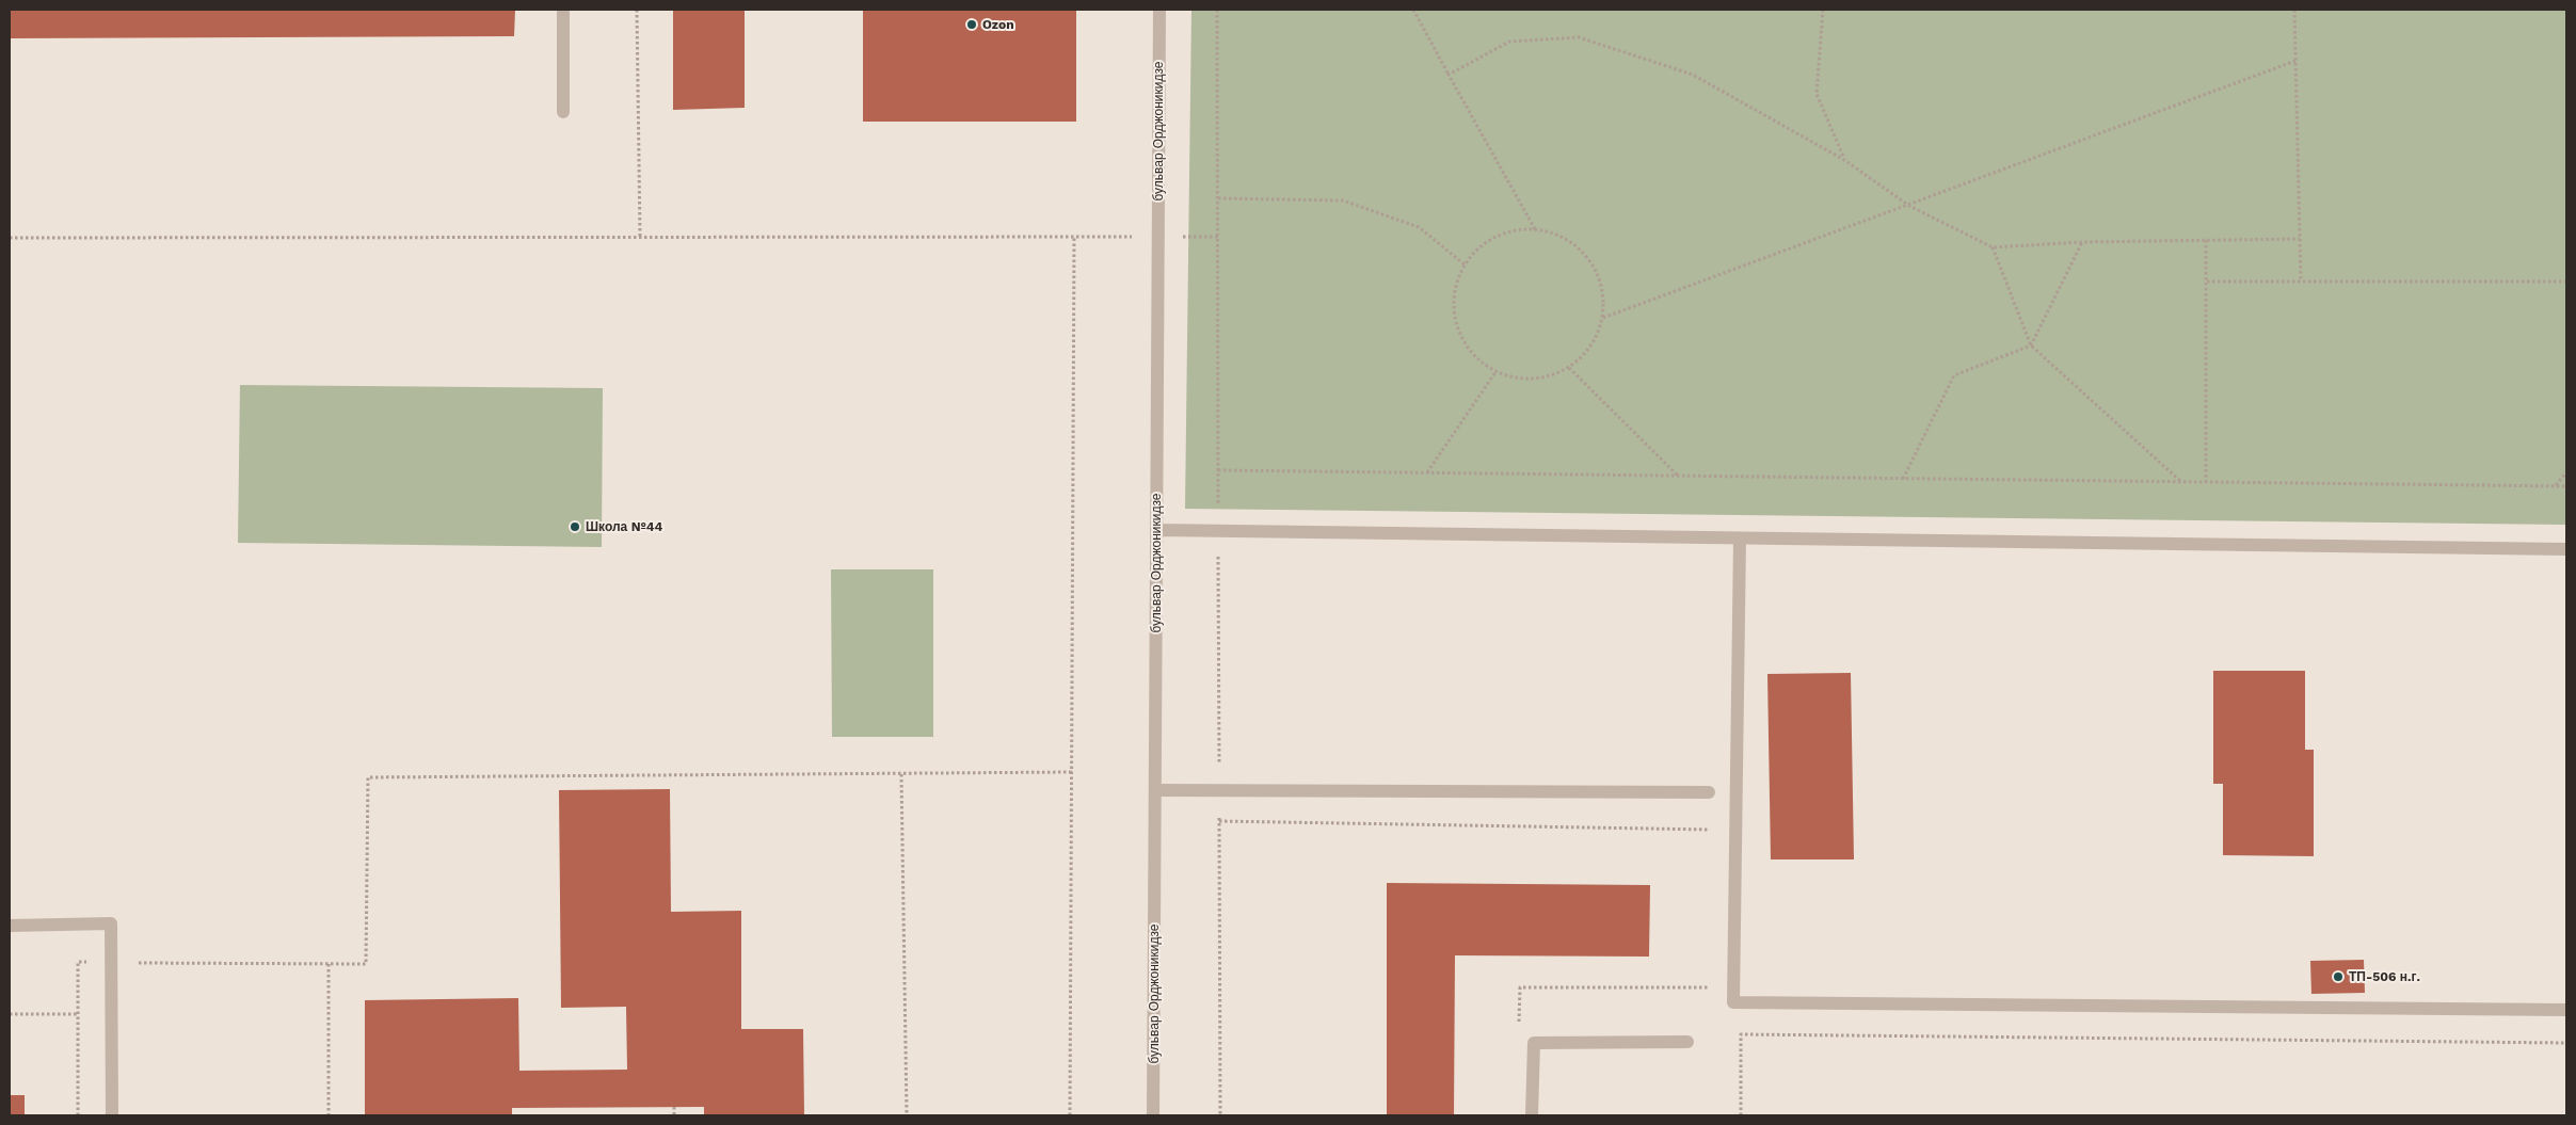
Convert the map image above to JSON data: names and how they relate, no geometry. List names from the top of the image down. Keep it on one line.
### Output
{"streets":{"street":["бульвар Орджоникидзе"]},"places":["Ozon","Школа №44","ТП-506 н.г."]}
